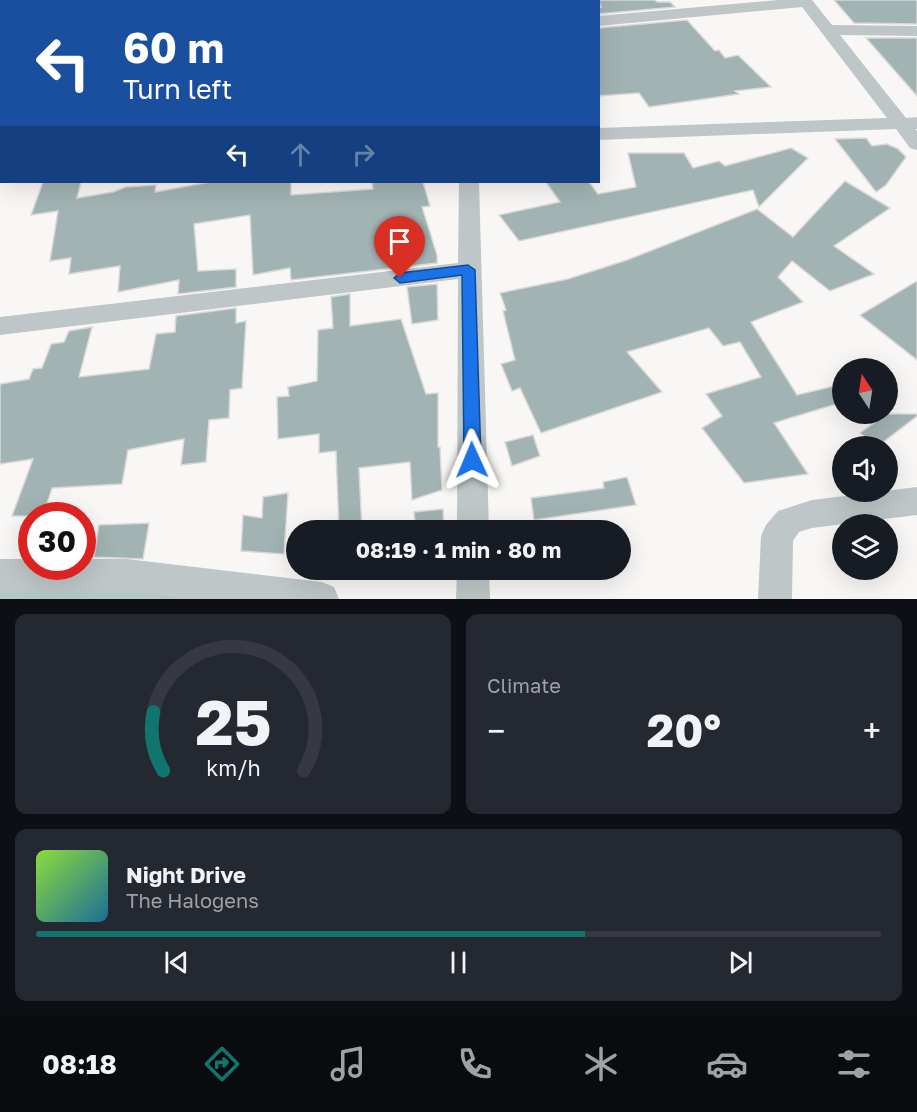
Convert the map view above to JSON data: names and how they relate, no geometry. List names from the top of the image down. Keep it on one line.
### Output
{"north":"top","page":{"turn":["60 m","Turn left"],"limit":"30","trip":"08:19 · 1 min · 80 m","tile":"Climate","heat":["−","20°","+"],"song":["Night Drive","The Halogens"],"tabs":"08:18","gauge":["25","km/h"]}}
